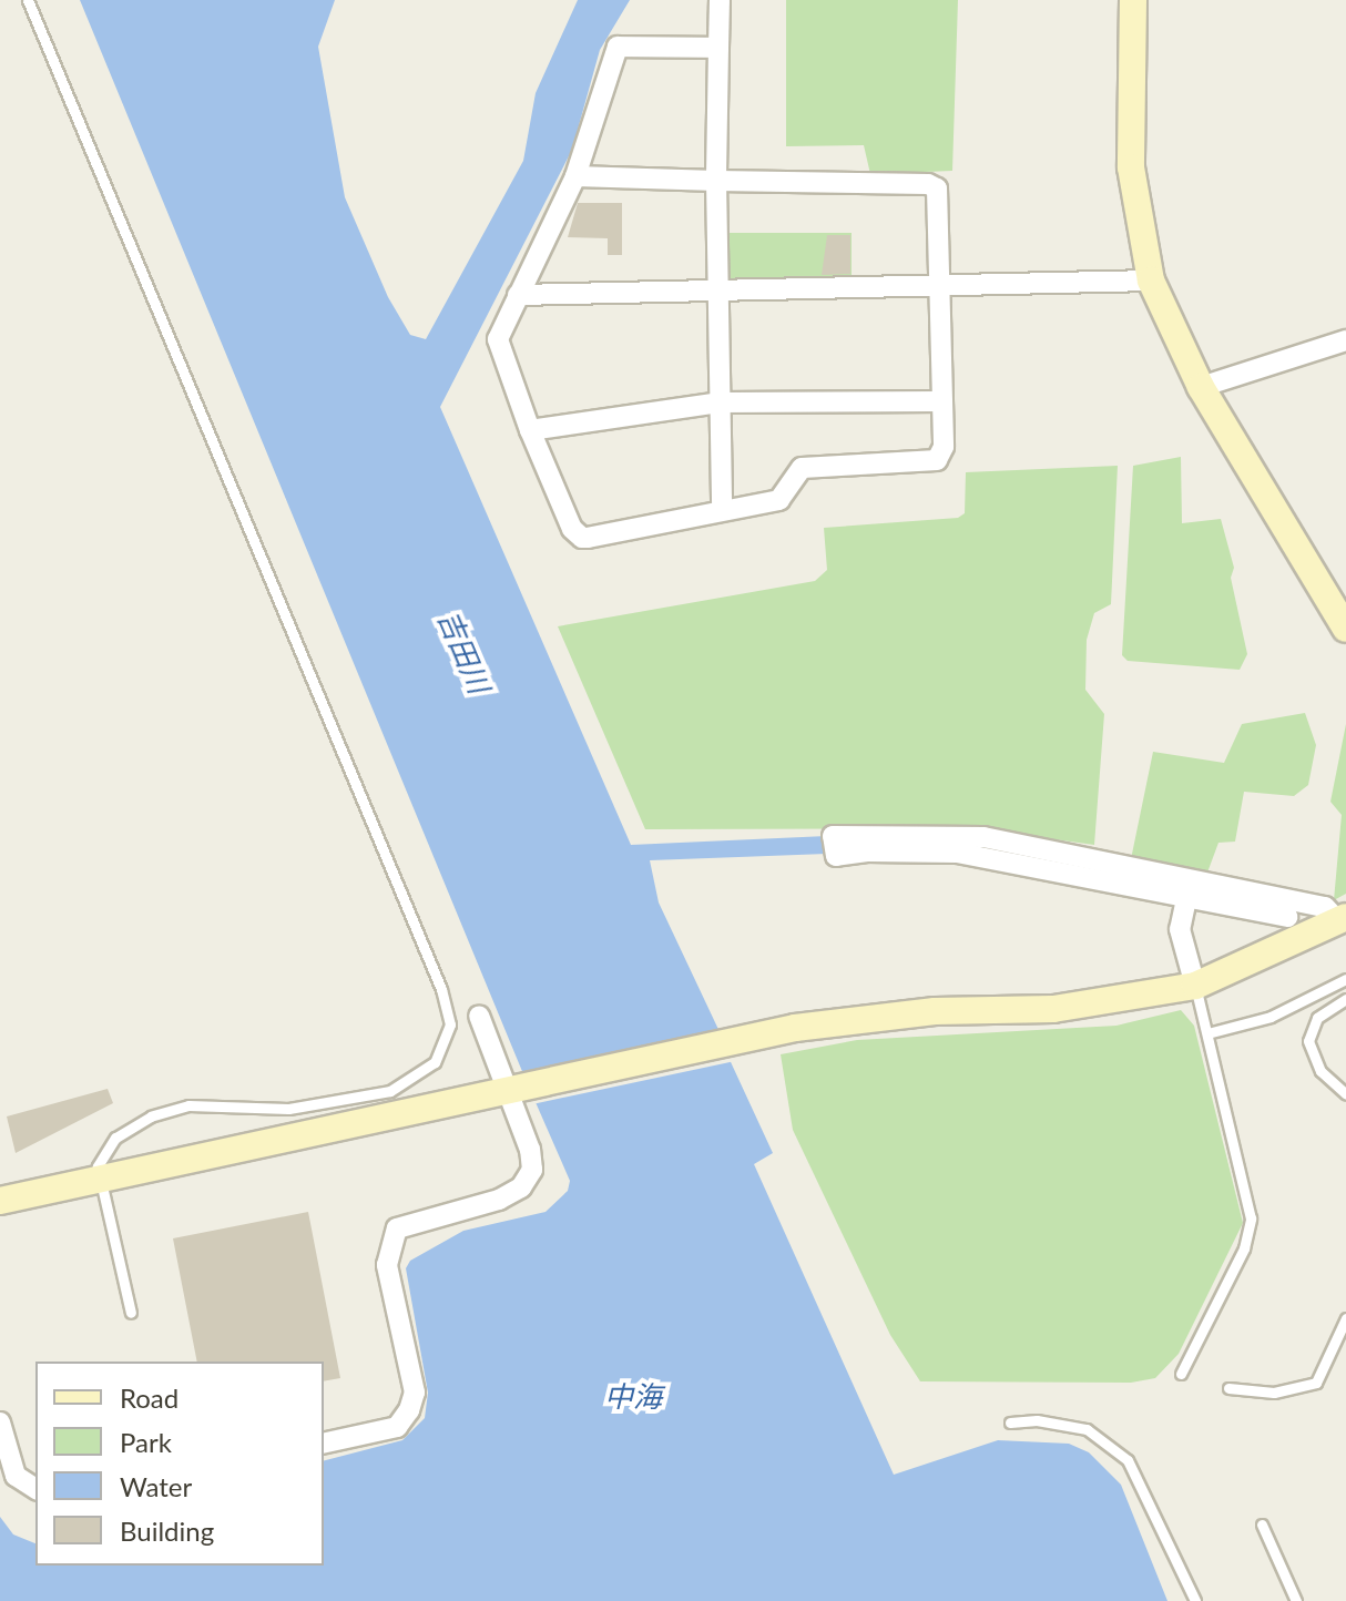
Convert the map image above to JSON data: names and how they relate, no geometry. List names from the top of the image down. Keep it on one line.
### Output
{"water":["吉田川","中海"],"legend":["Road","Park","Water","Building"]}
